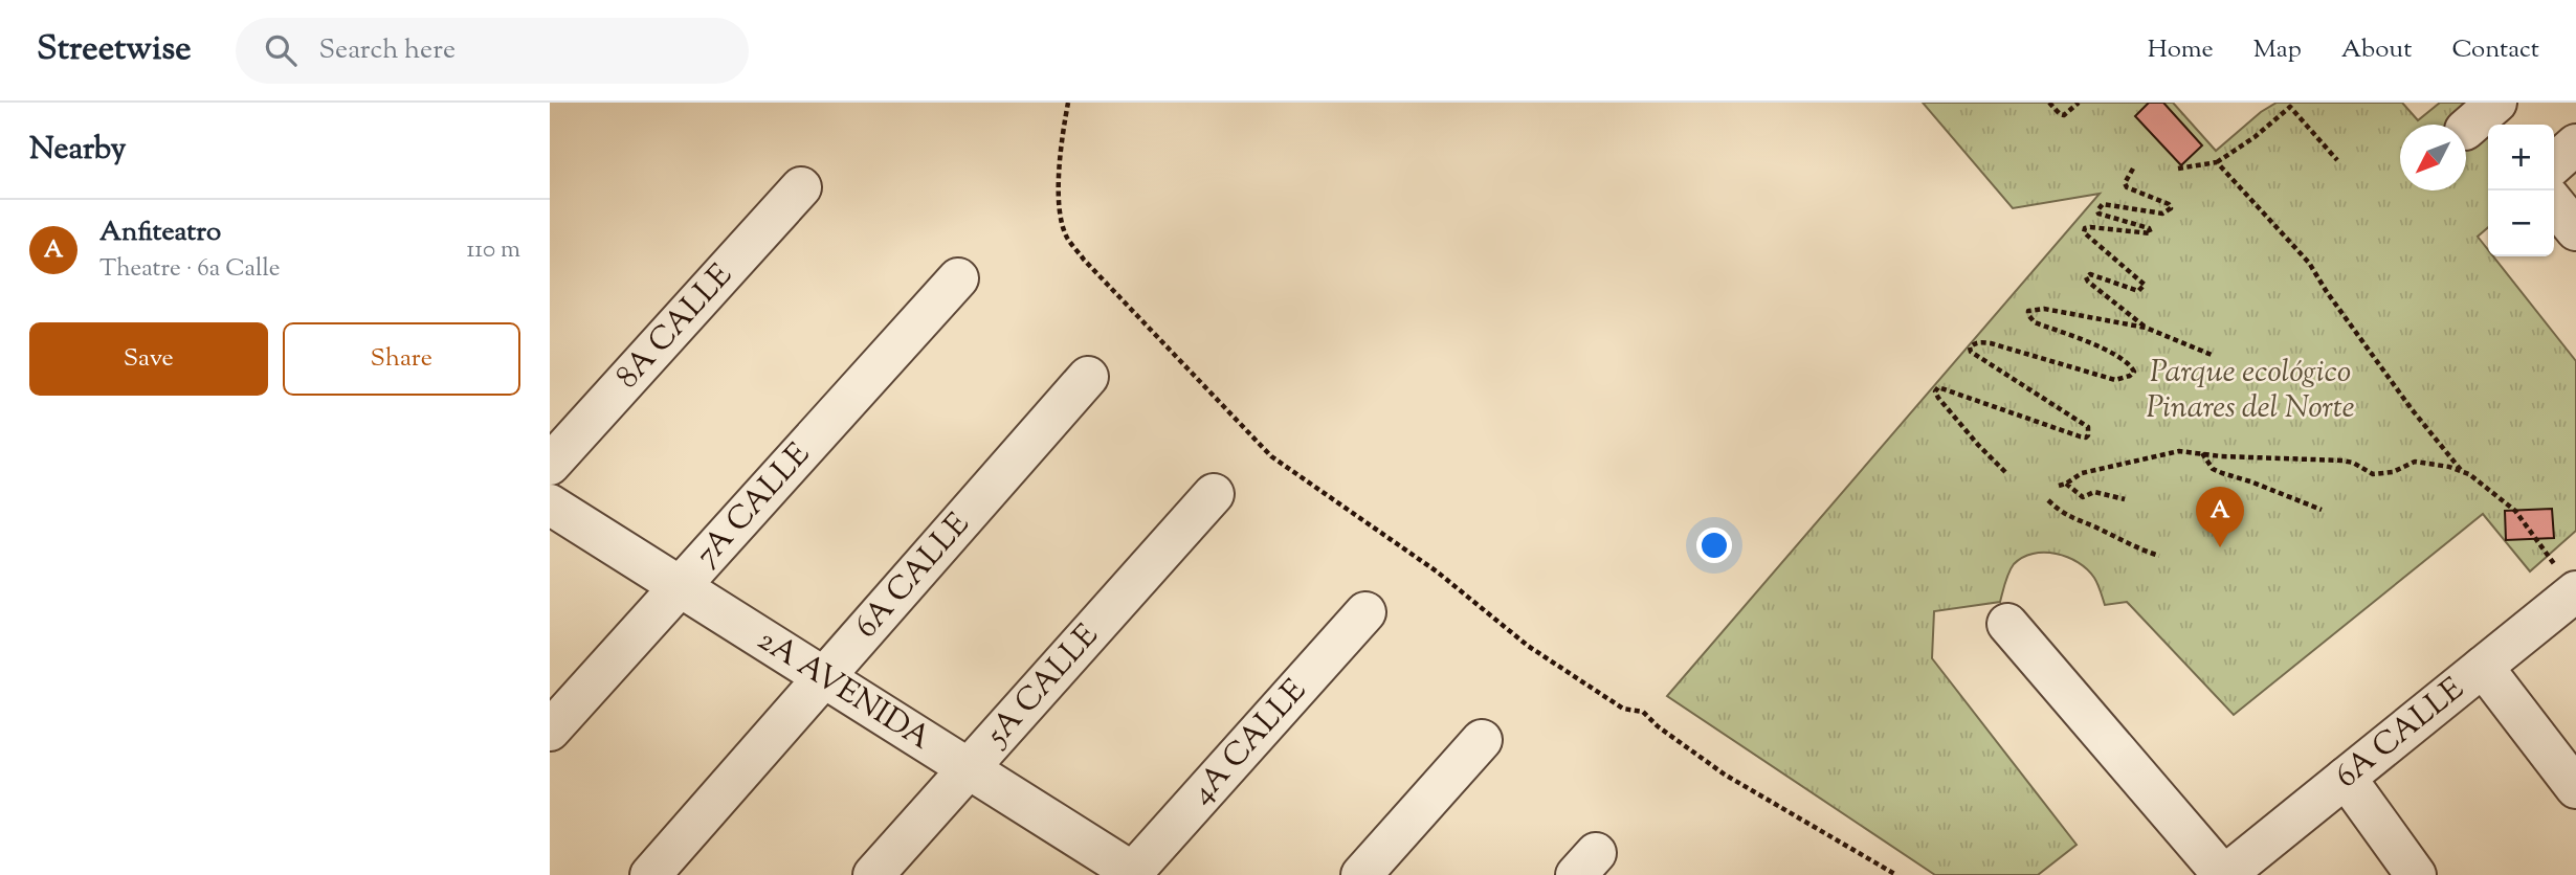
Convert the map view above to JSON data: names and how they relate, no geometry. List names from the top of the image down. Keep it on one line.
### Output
{"streets":{"street":["8A CALLE","7A CALLE","6A CALLE","5A CALLE","2A AVENIDA","4A CALLE"]},"crossings":[["7A CALLE","2A AVENIDA"],["6A CALLE","2A AVENIDA"],["5A CALLE","2A AVENIDA"],["2A AVENIDA","4A CALLE"]],"parks":["Parque ecológico Pinares del Norte"],"north":"bottom left","page":{"header":"Streetwise","search":"Search here","nav":["Home","Map","About","Contact"],"heading":"Nearby","map_buttons":["+","−"],"list":[{"mark":"A","name":"Anfiteatro","note":"Theatre · 6a Calle","value":"110 m"}],"buttons":["Save","Share"],"pins":"A"}}
